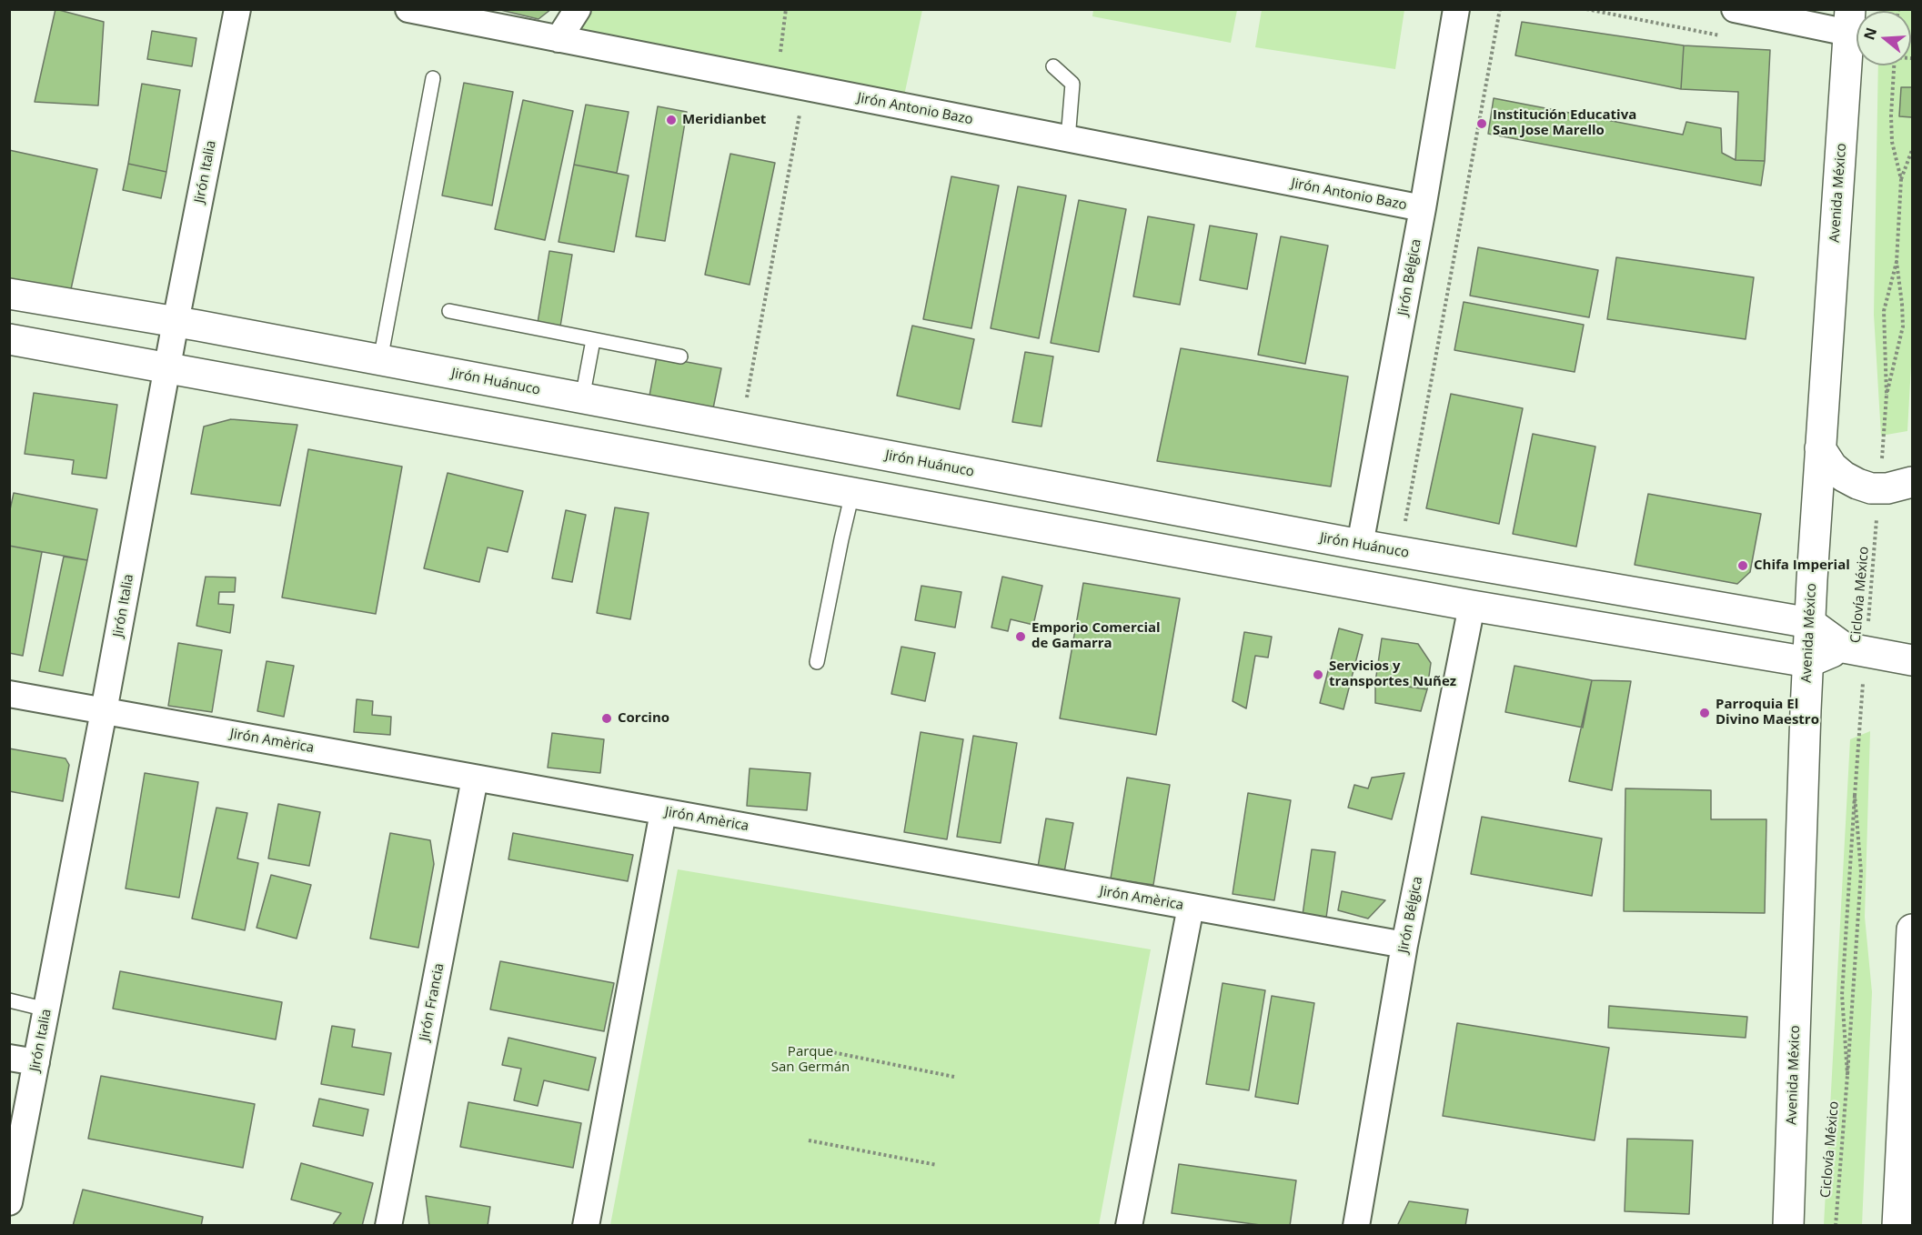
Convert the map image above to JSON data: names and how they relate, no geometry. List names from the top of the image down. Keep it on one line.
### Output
{"streets":{"street":["Jirón Antonio Bazo","Jirón Italia","Avenida México","Jirón Bélgica","Jirón Huánuco","Jirón Amèrica","Jirón Francia"],"path":["Ciclovía México"]},"crossings":[["Jirón Antonio Bazo","Jirón Bélgica"],["Jirón Italia","Jirón Huánuco"],["Jirón Italia","Jirón Amèrica"],["Avenida México","Jirón Huánuco"],["Jirón Bélgica","Jirón Huánuco"],["Jirón Bélgica","Jirón Amèrica"],["Jirón Huánuco","Ciclovía México"],["Jirón Amèrica","Jirón Francia"]],"parks":["Parque San Germán"],"places":["Meridianbet","Institución Educativa San Jose Marello","Chifa Imperial","Emporio Comercial de Gamarra","Servicios y transportes Nuñez","Parroquia El Divino Maestro","Corcino"],"north":"left"}
